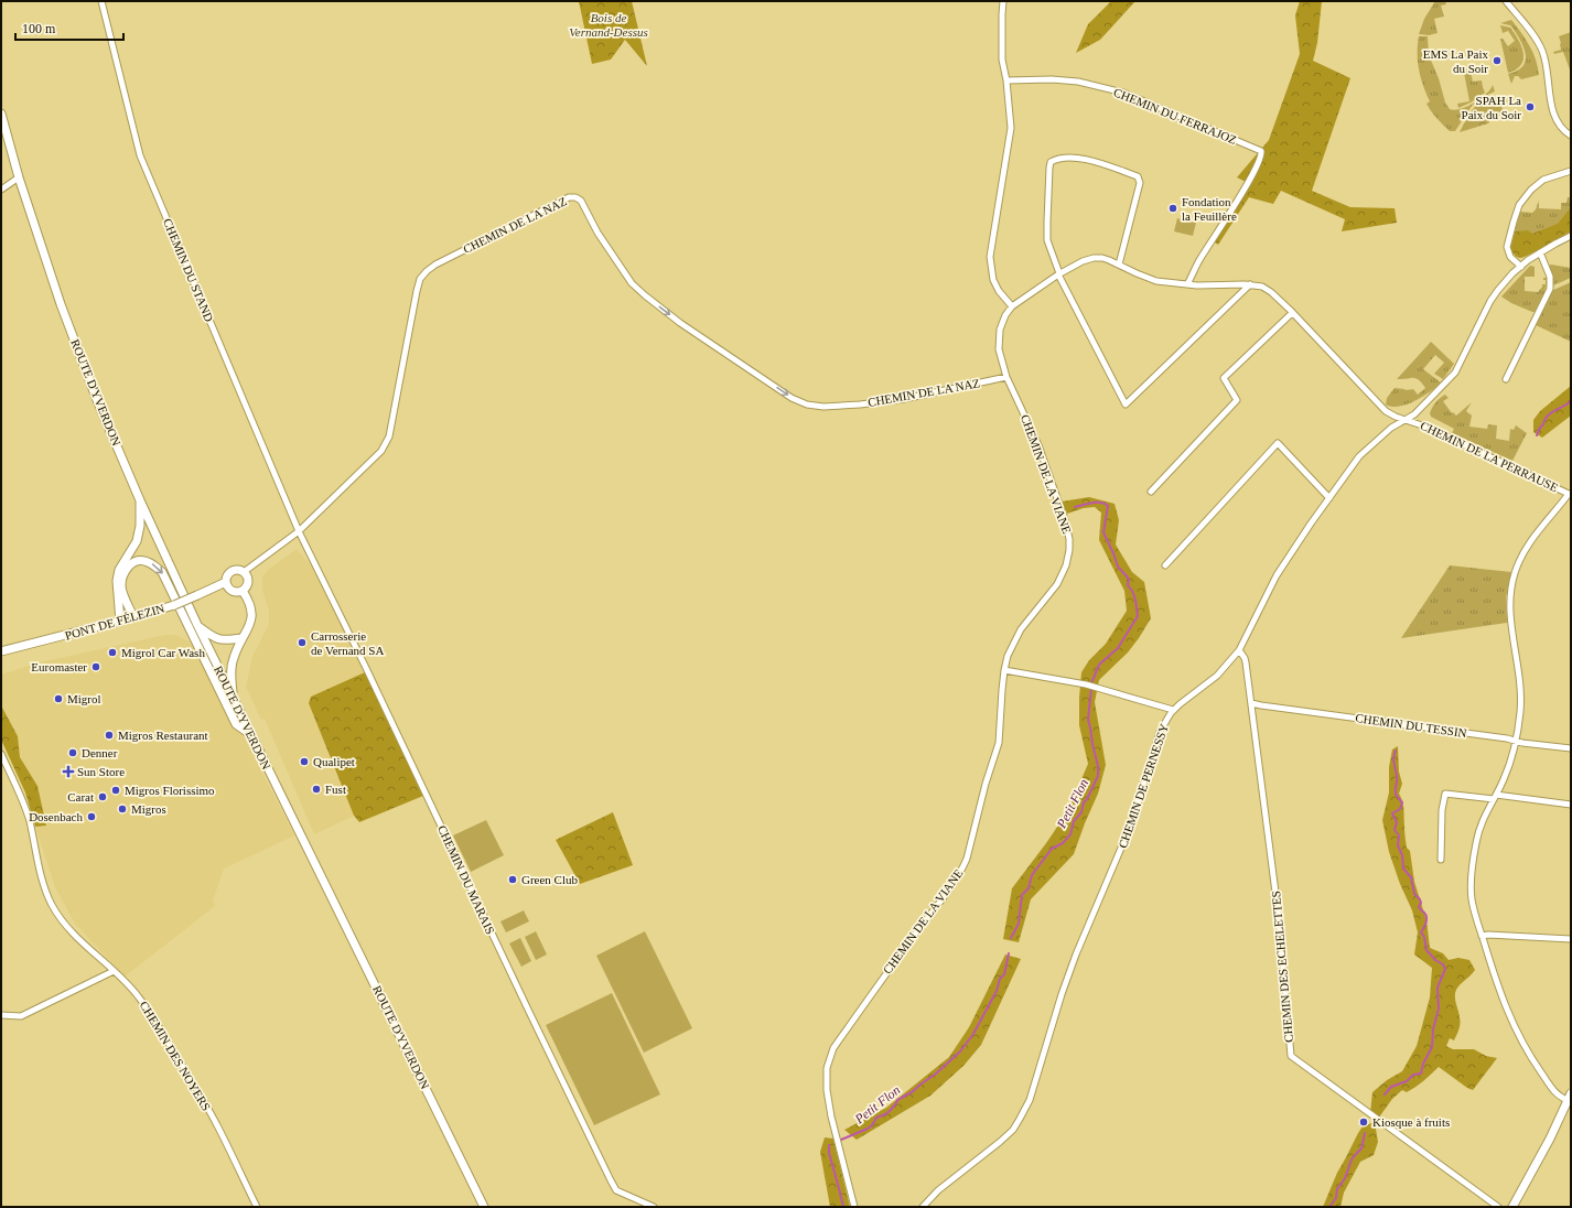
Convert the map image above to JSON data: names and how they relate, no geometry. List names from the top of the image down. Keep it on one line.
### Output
{"streets":{"main road":["ROUTE D'YVERDON","PONT DE FÉLEZIN"],"street":["CHEMIN DU FERRAJOZ","CHEMIN DE LA NAZ","CHEMIN DU STAND","CHEMIN DE LA PERRAUSE","CHEMIN DE LA VIANE","CHEMIN DU TESSIN","CHEMIN DE PERNESSY","CHEMIN DU MARAIS","CHEMIN DES ECHELETTES","CHEMIN DES NOYERS"]},"crossings":[["CHEMIN DU FERRAJOZ","CHEMIN DE LA VIANE"],["CHEMIN DE LA NAZ","CHEMIN DU STAND"],["CHEMIN DE LA NAZ","CHEMIN DE LA VIANE"],["CHEMIN DE LA NAZ","CHEMIN DU MARAIS"],["CHEMIN DU STAND","CHEMIN DU MARAIS"],["CHEMIN DE LA PERRAUSE","CHEMIN DE LA VIANE"],["CHEMIN DE LA PERRAUSE","CHEMIN DE PERNESSY"],["CHEMIN DE LA VIANE","CHEMIN DE PERNESSY"],["CHEMIN DU TESSIN","CHEMIN DES ECHELETTES"],["CHEMIN DE PERNESSY","CHEMIN DES ECHELETTES"]],"water":["Petit Flon"],"parks":["Bois de Vernand-Dessus"],"places":{"other":["EMS La Paix du Soir","SPAH La Paix du Soir","Fondation la Feuillère","Carrosserie de Vernand SA","Migrol Car Wash","Euromaster","Migrol","Migros Restaurant","Denner","Qualipet","Fust","Migros Florissimo","Carat","Migros","Dosenbach","Green Club","Kiosque à fruits"],"health":["Sun Store"]},"scale_bar":"100 m"}
